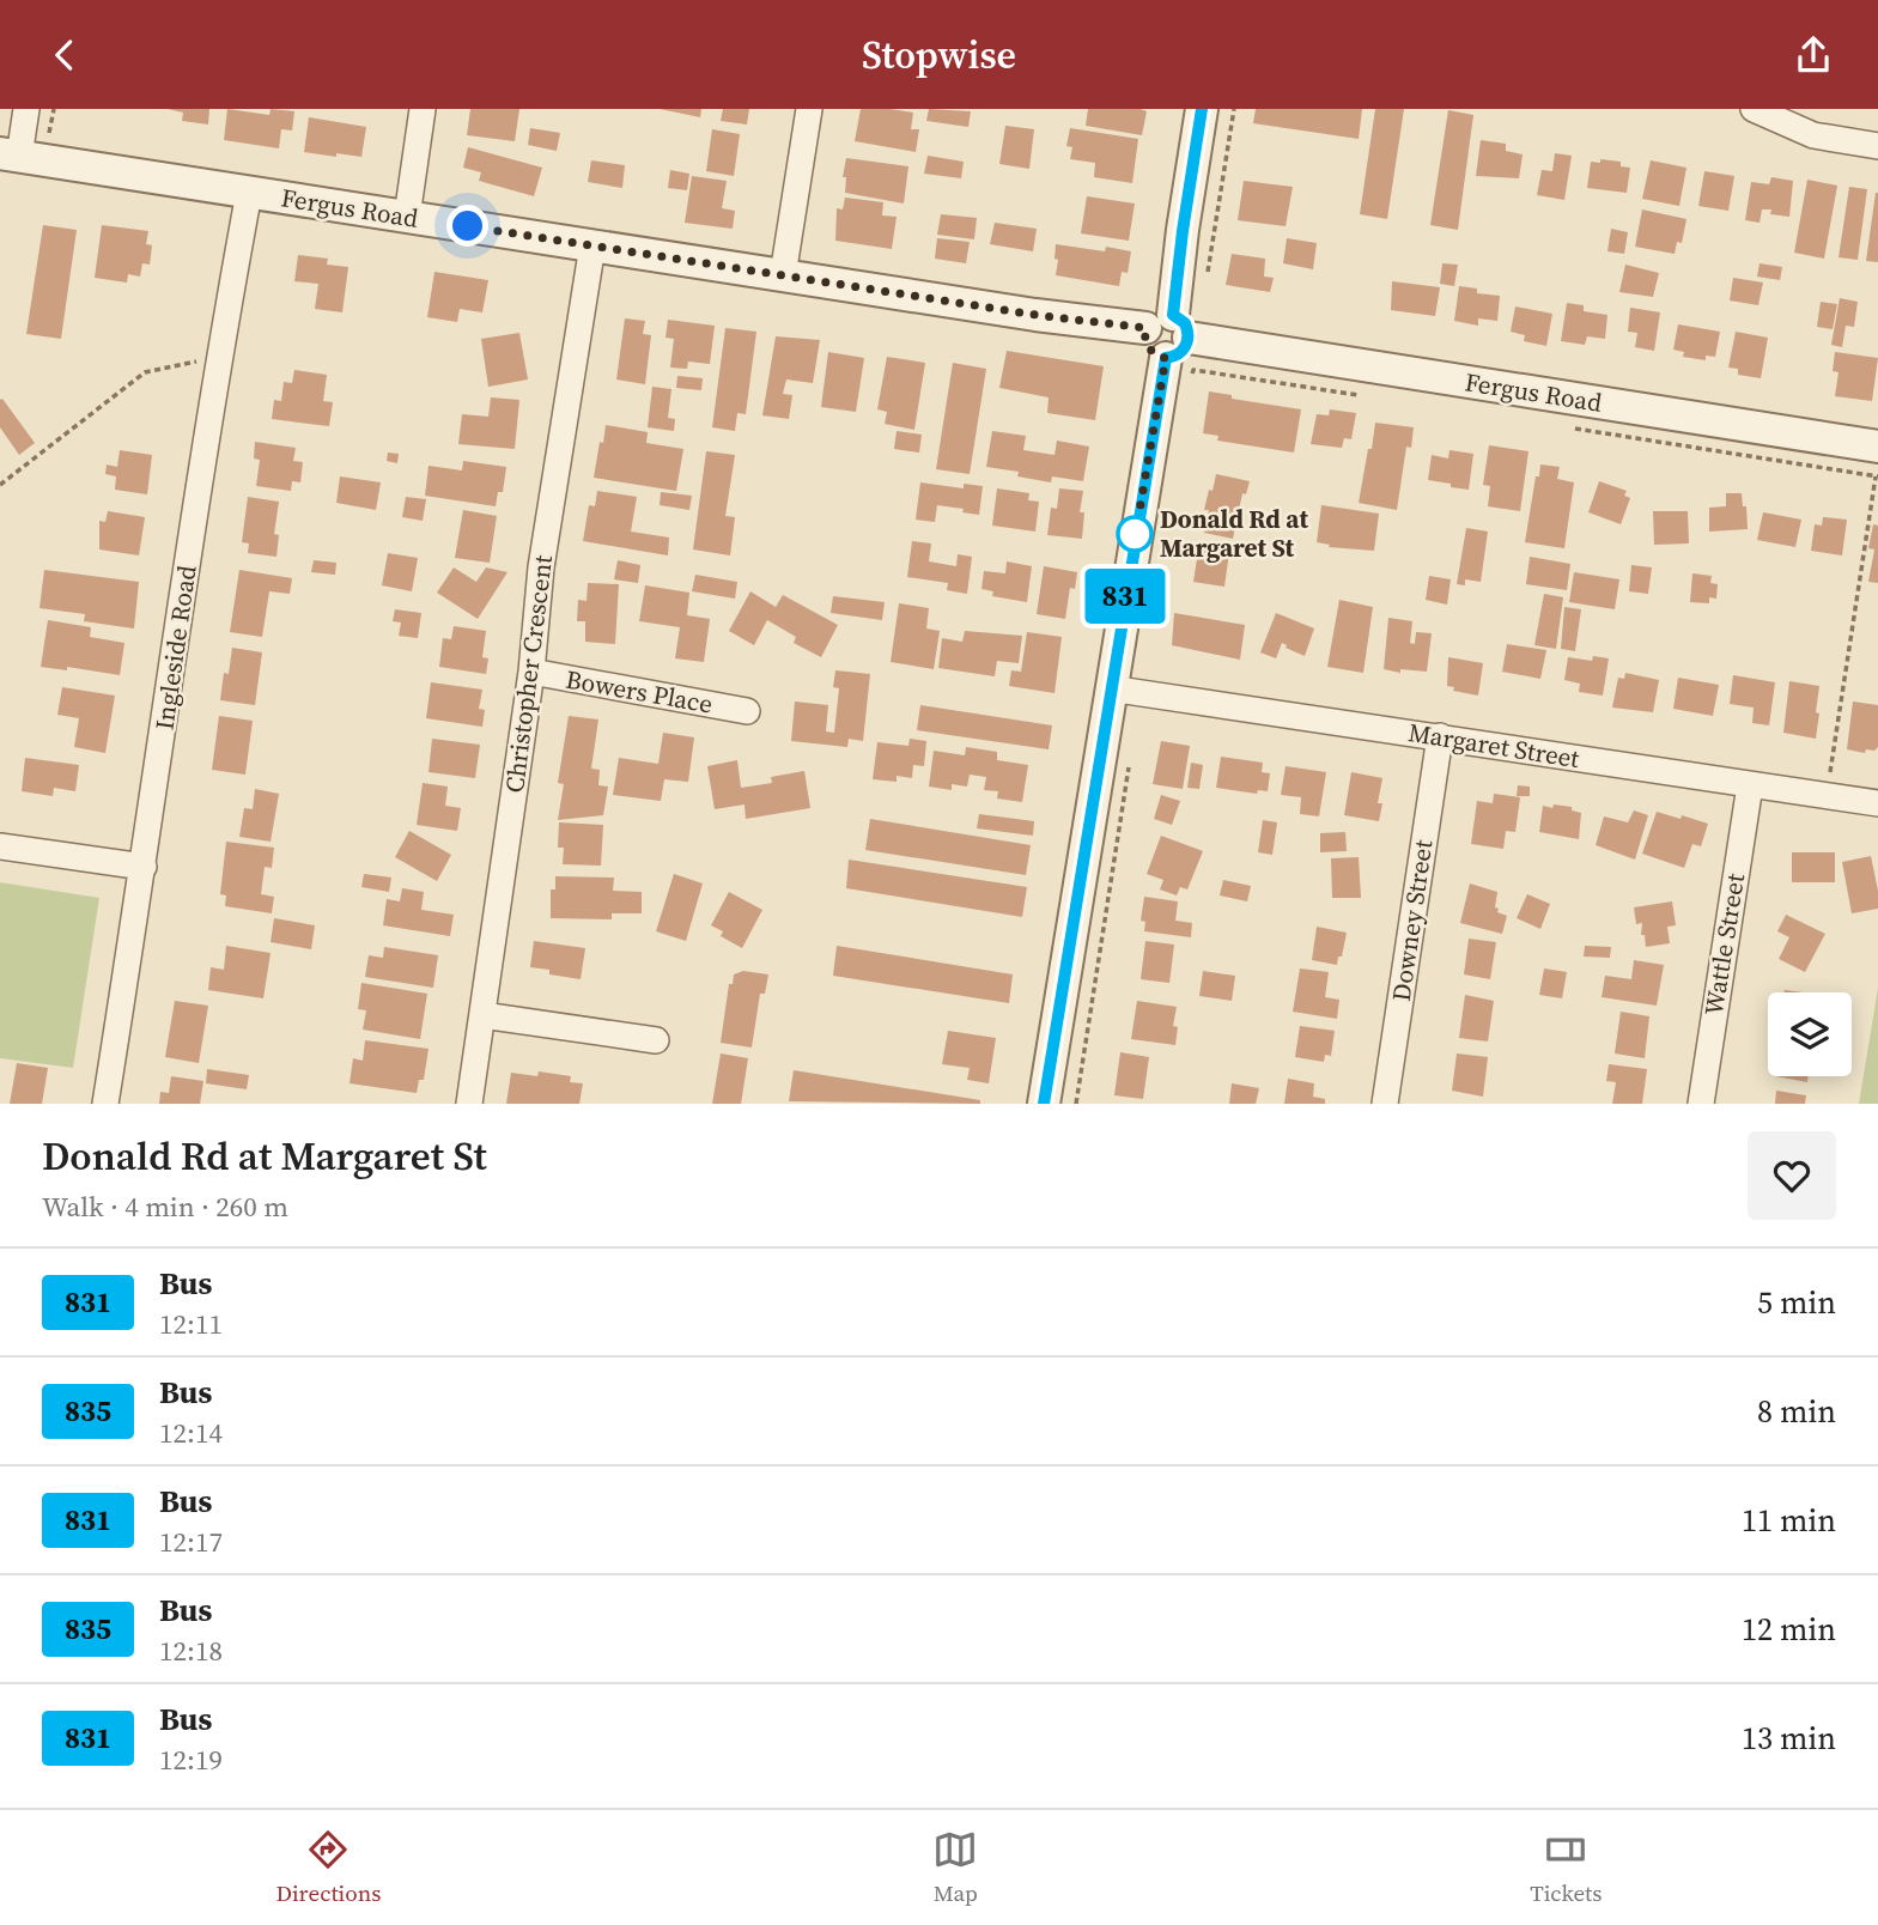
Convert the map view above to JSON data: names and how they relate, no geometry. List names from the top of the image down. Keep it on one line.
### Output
{"streets":{"street":["Fergus Road","Ingleside Road","Christopher Crescent","Bowers Place","Margaret Street","Downey Street","Wattle Street"]},"crossings":[["Fergus Road","Ingleside Road"],["Fergus Road","Christopher Crescent"],["Christopher Crescent","Bowers Place"],["Margaret Street","Downey Street"],["Margaret Street","Wattle Street"]],"places":["Donald Rd at Margaret St"],"lines":["bus line 831"],"page":{"header":"Stopwise","on_map":"831","heading":["Donald Rd at Margaret St","Walk · 4 min · 260 m"],"list":[{"mark":"831","name":"Bus","note":"12:11","value":"5 min"},{"mark":"835","name":"Bus","note":"12:14","value":"8 min"},{"mark":"831","name":"Bus","note":"12:17","value":"11 min"},{"mark":"835","name":"Bus","note":"12:18","value":"12 min"},{"mark":"831","name":"Bus","note":"12:19","value":"13 min"}],"tabs":["Directions","Map","Tickets"]}}
